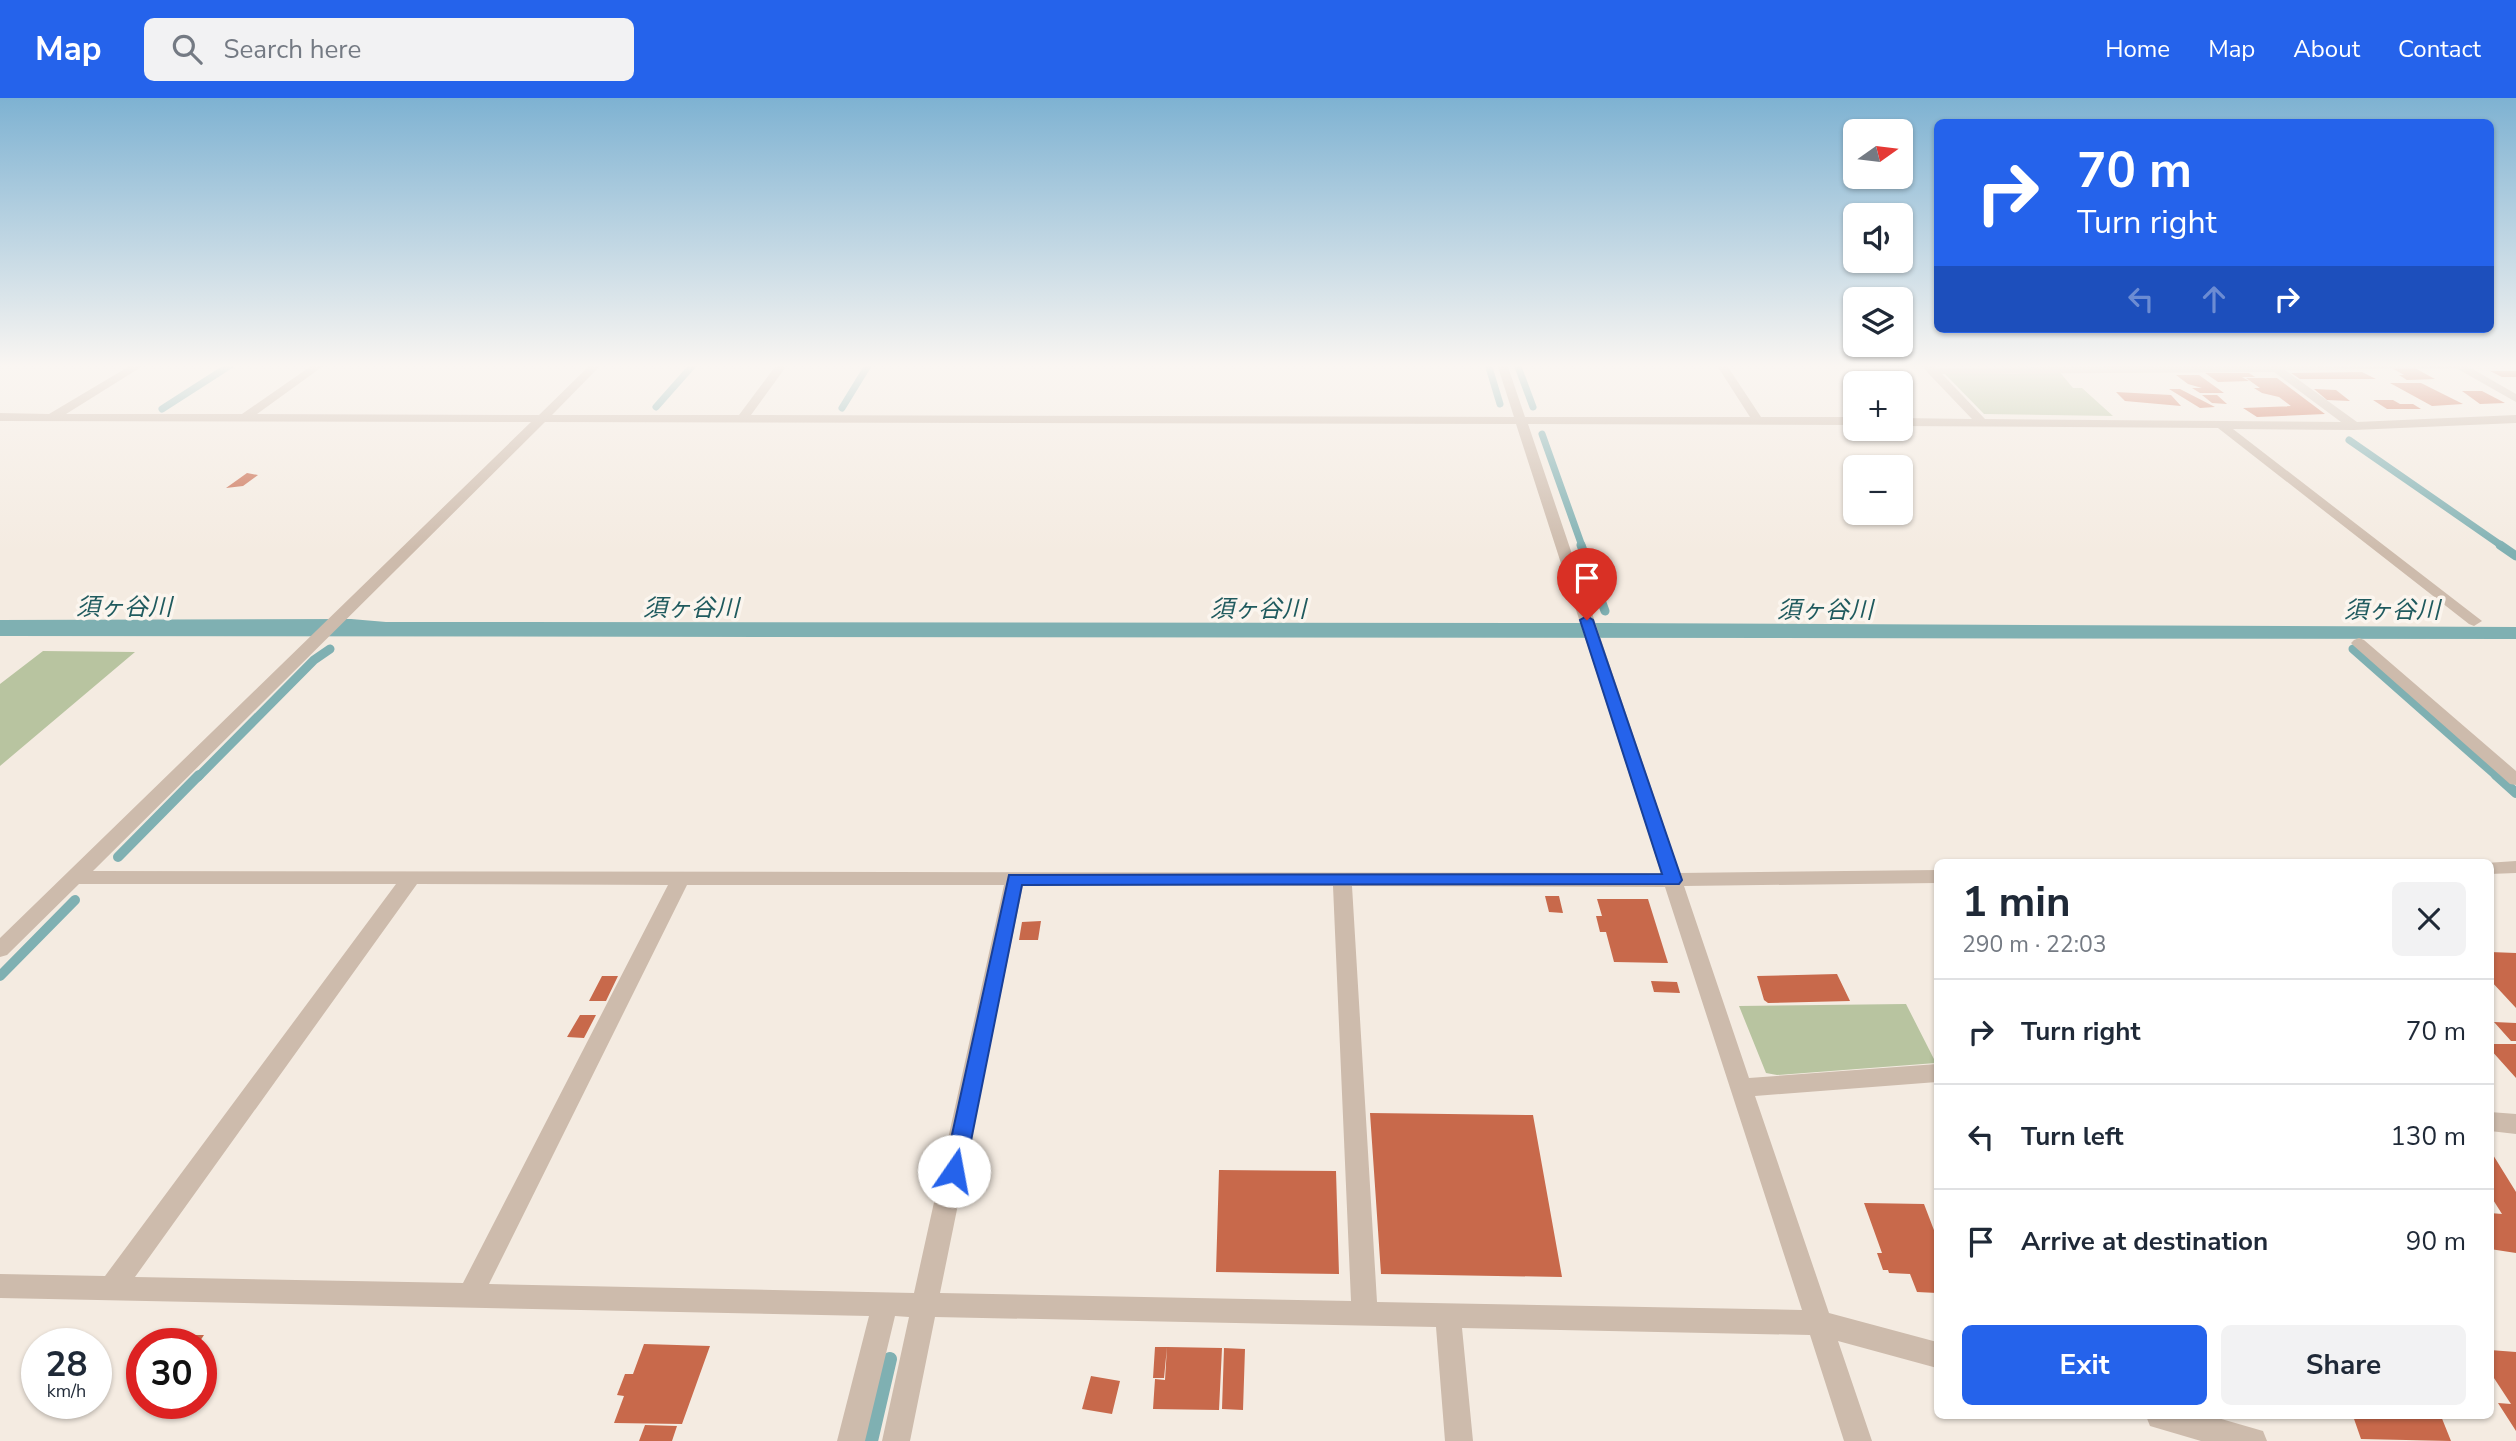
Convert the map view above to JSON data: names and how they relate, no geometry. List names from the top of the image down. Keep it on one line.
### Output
{"water":["須ヶ谷川"],"north":"right","page":{"header":"Map","search":"Search here","nav":["Home","Map","About","Contact"],"map_buttons":["+","−"],"turn":["70 m","Turn right"],"heading":["1 min","290 m · 22:03"],"list":[{"name":"Turn right","value":"70 m"},{"name":"Turn left","value":"130 m"},{"name":"Arrive at destination","value":"90 m"}],"buttons":["Exit","Share"],"speed":"28 km/h","limit":"30"}}
